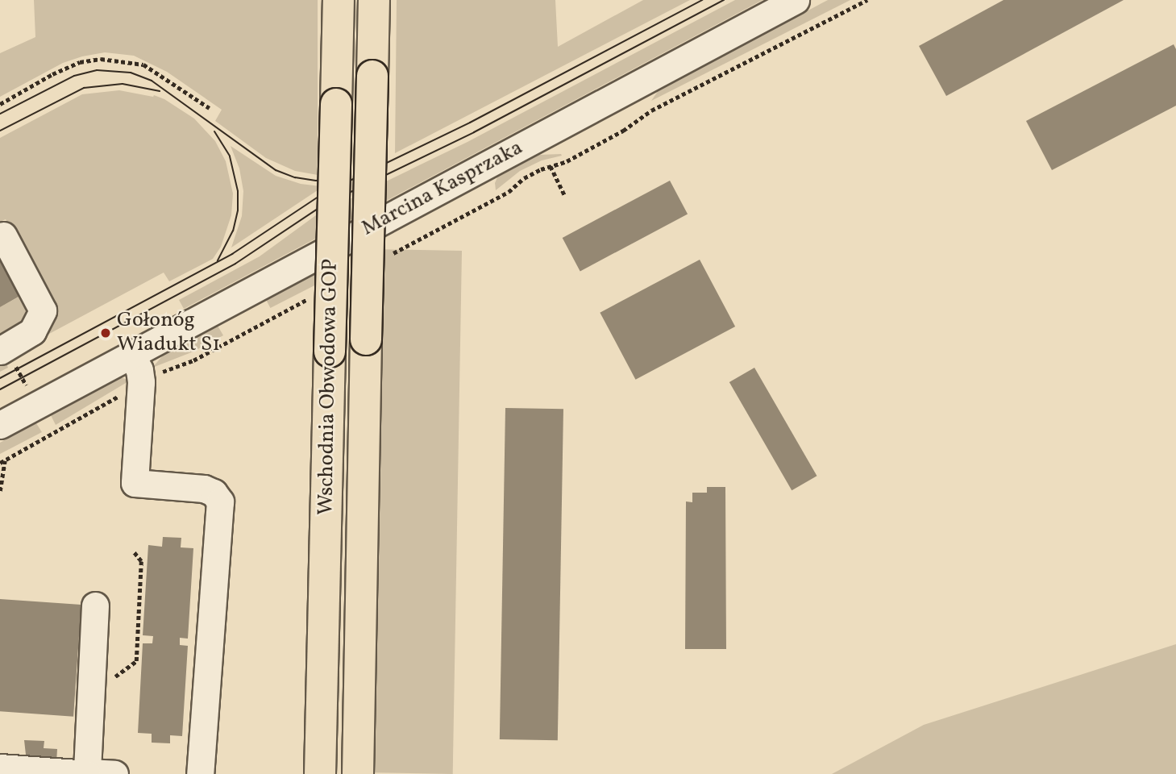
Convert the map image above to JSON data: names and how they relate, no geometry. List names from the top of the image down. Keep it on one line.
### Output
{"streets":{"highway":["Wschodnia Obwodowa GOP"],"street":["Marcina Kasprzaka"]},"places":["Gołonóg Wiadukt S1"]}
